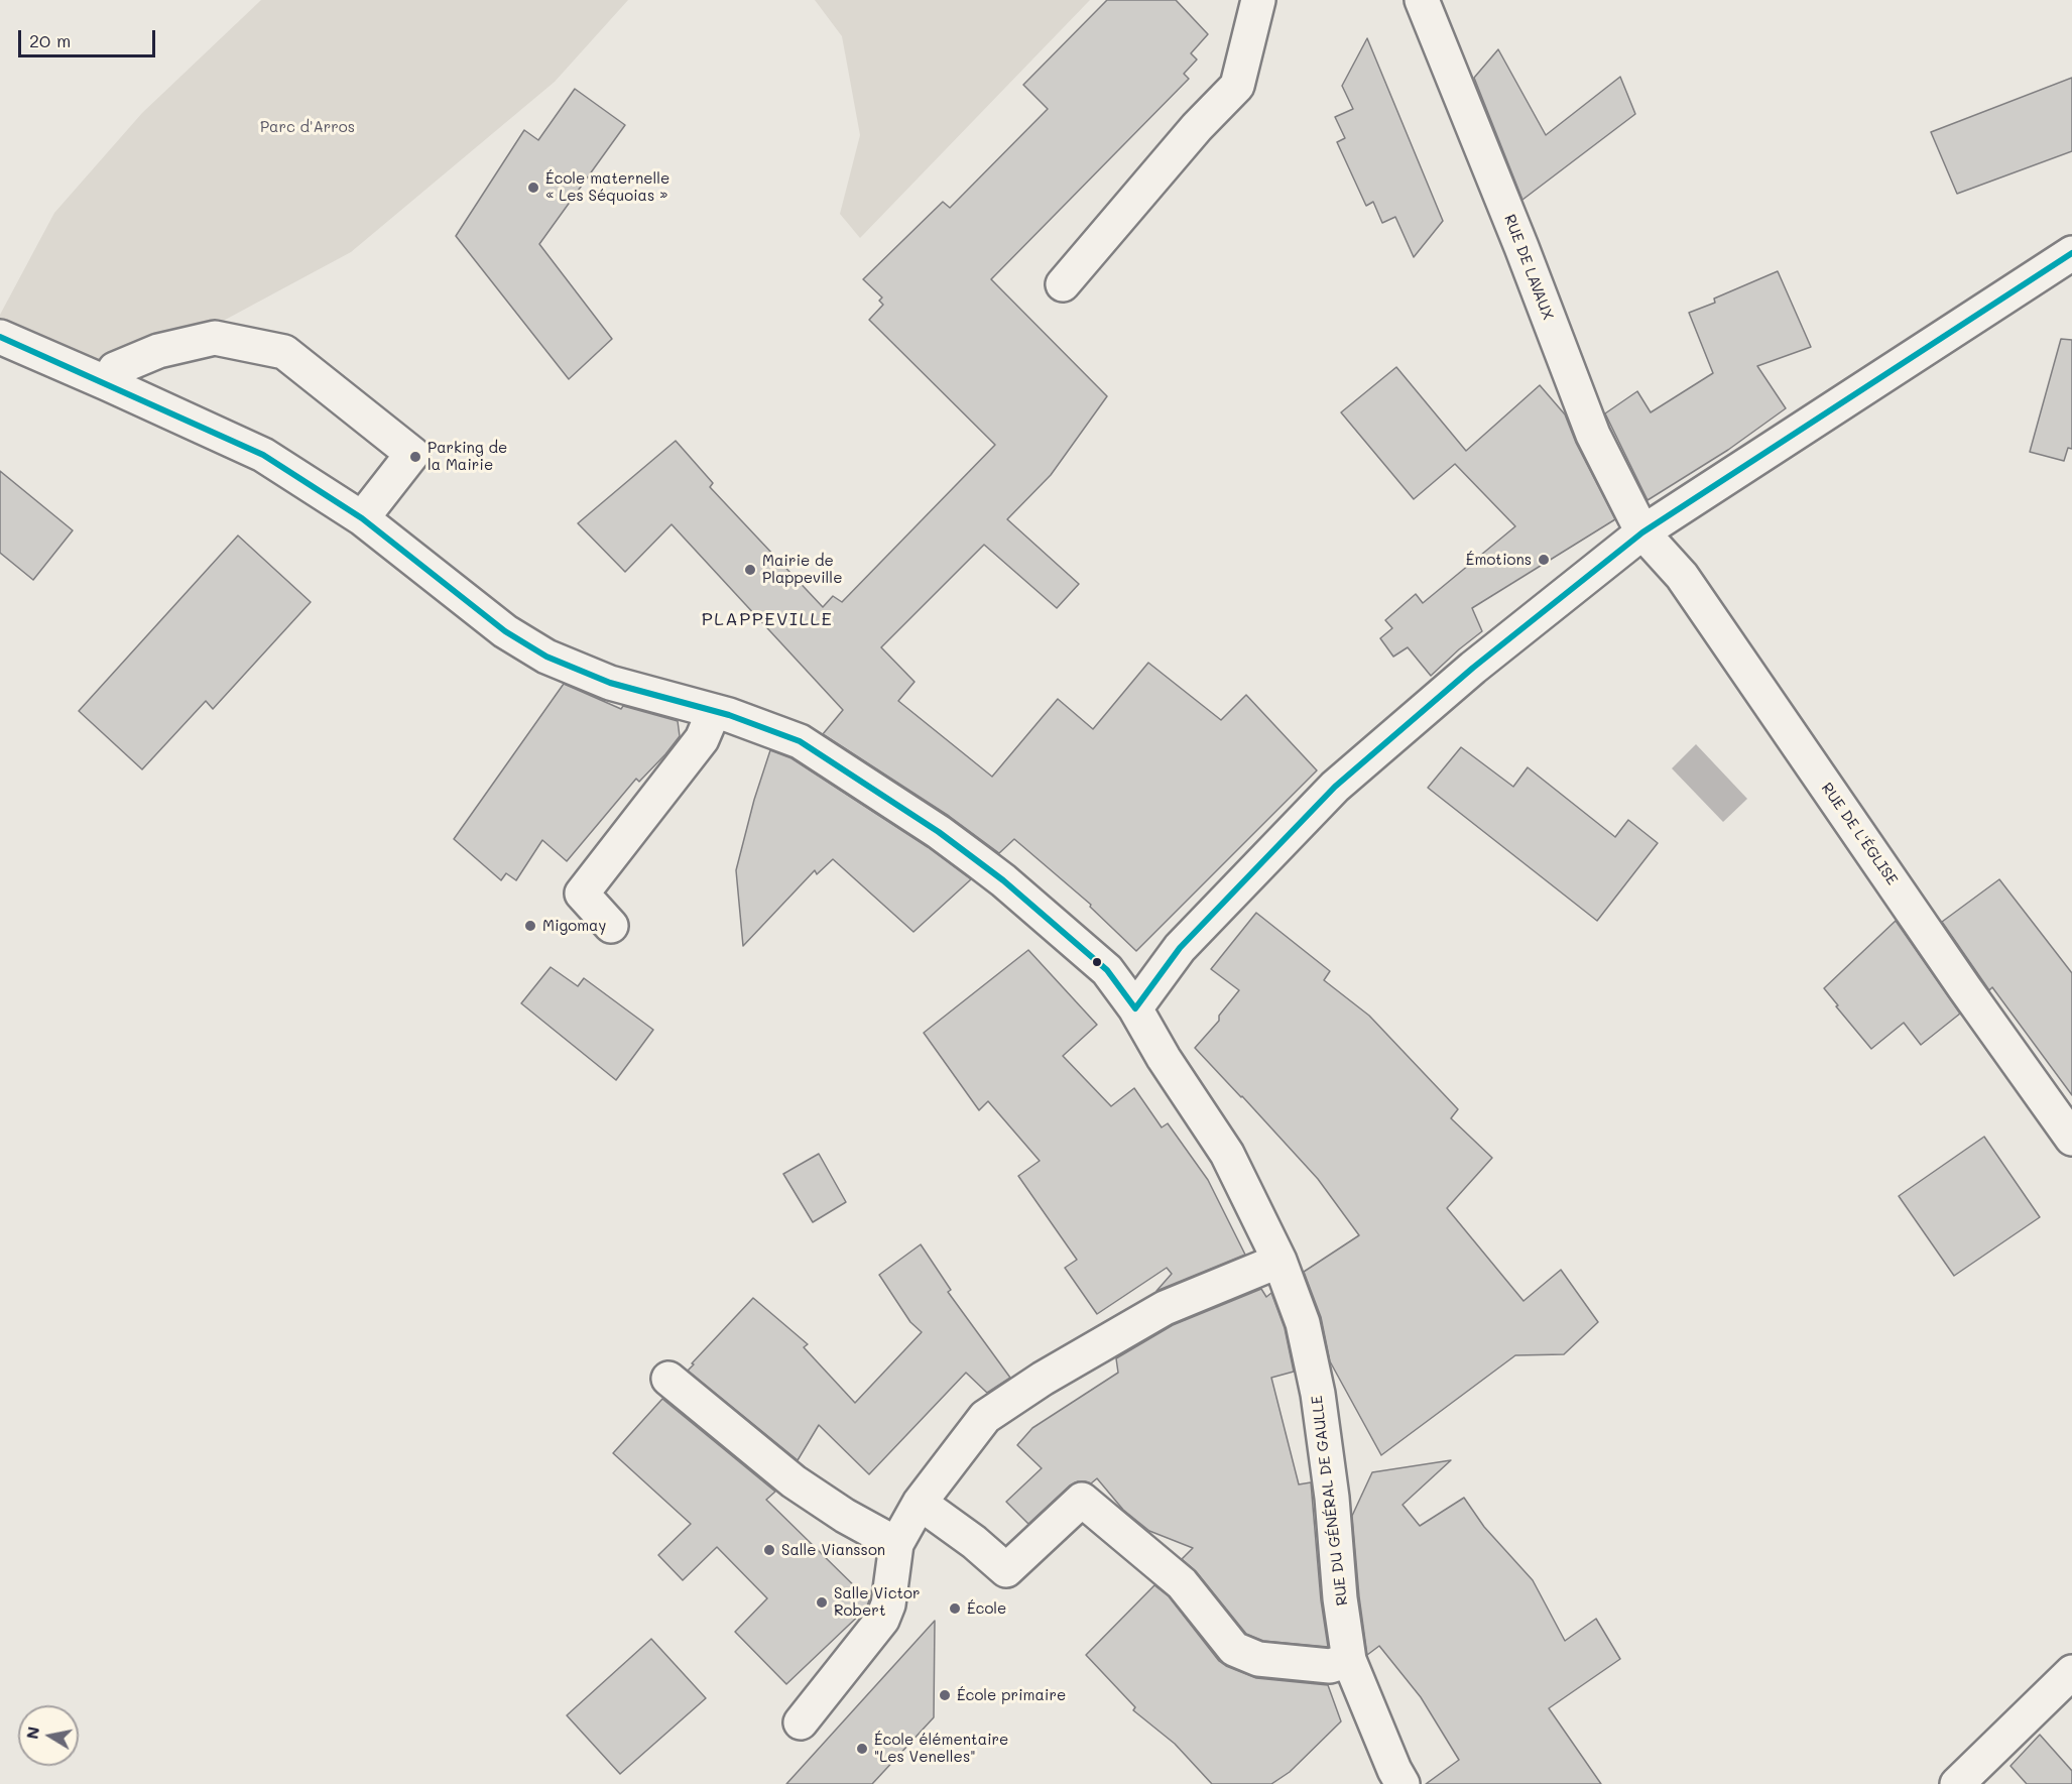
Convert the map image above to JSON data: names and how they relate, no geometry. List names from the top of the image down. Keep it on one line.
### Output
{"streets":{"street":["RUE DE LAVAUX","RUE DE L'ÉGLISE","RUE DU GÉNÉRAL DE GAULLE"]},"crossings":[["RUE DE LAVAUX","RUE DE L'ÉGLISE"]],"districts":["PLAPPEVILLE"],"parks":["Parc d'Arros"],"places":["École maternelle « Les Séquoias »","Parking de la Mairie","Émotions","Mairie de Plappeville","Migomay","Salle Viansson","Salle Victor Robert","École","École primaire","École élémentaire \"Les Venelles\""],"scale_bar":"20 m","north":"left"}
